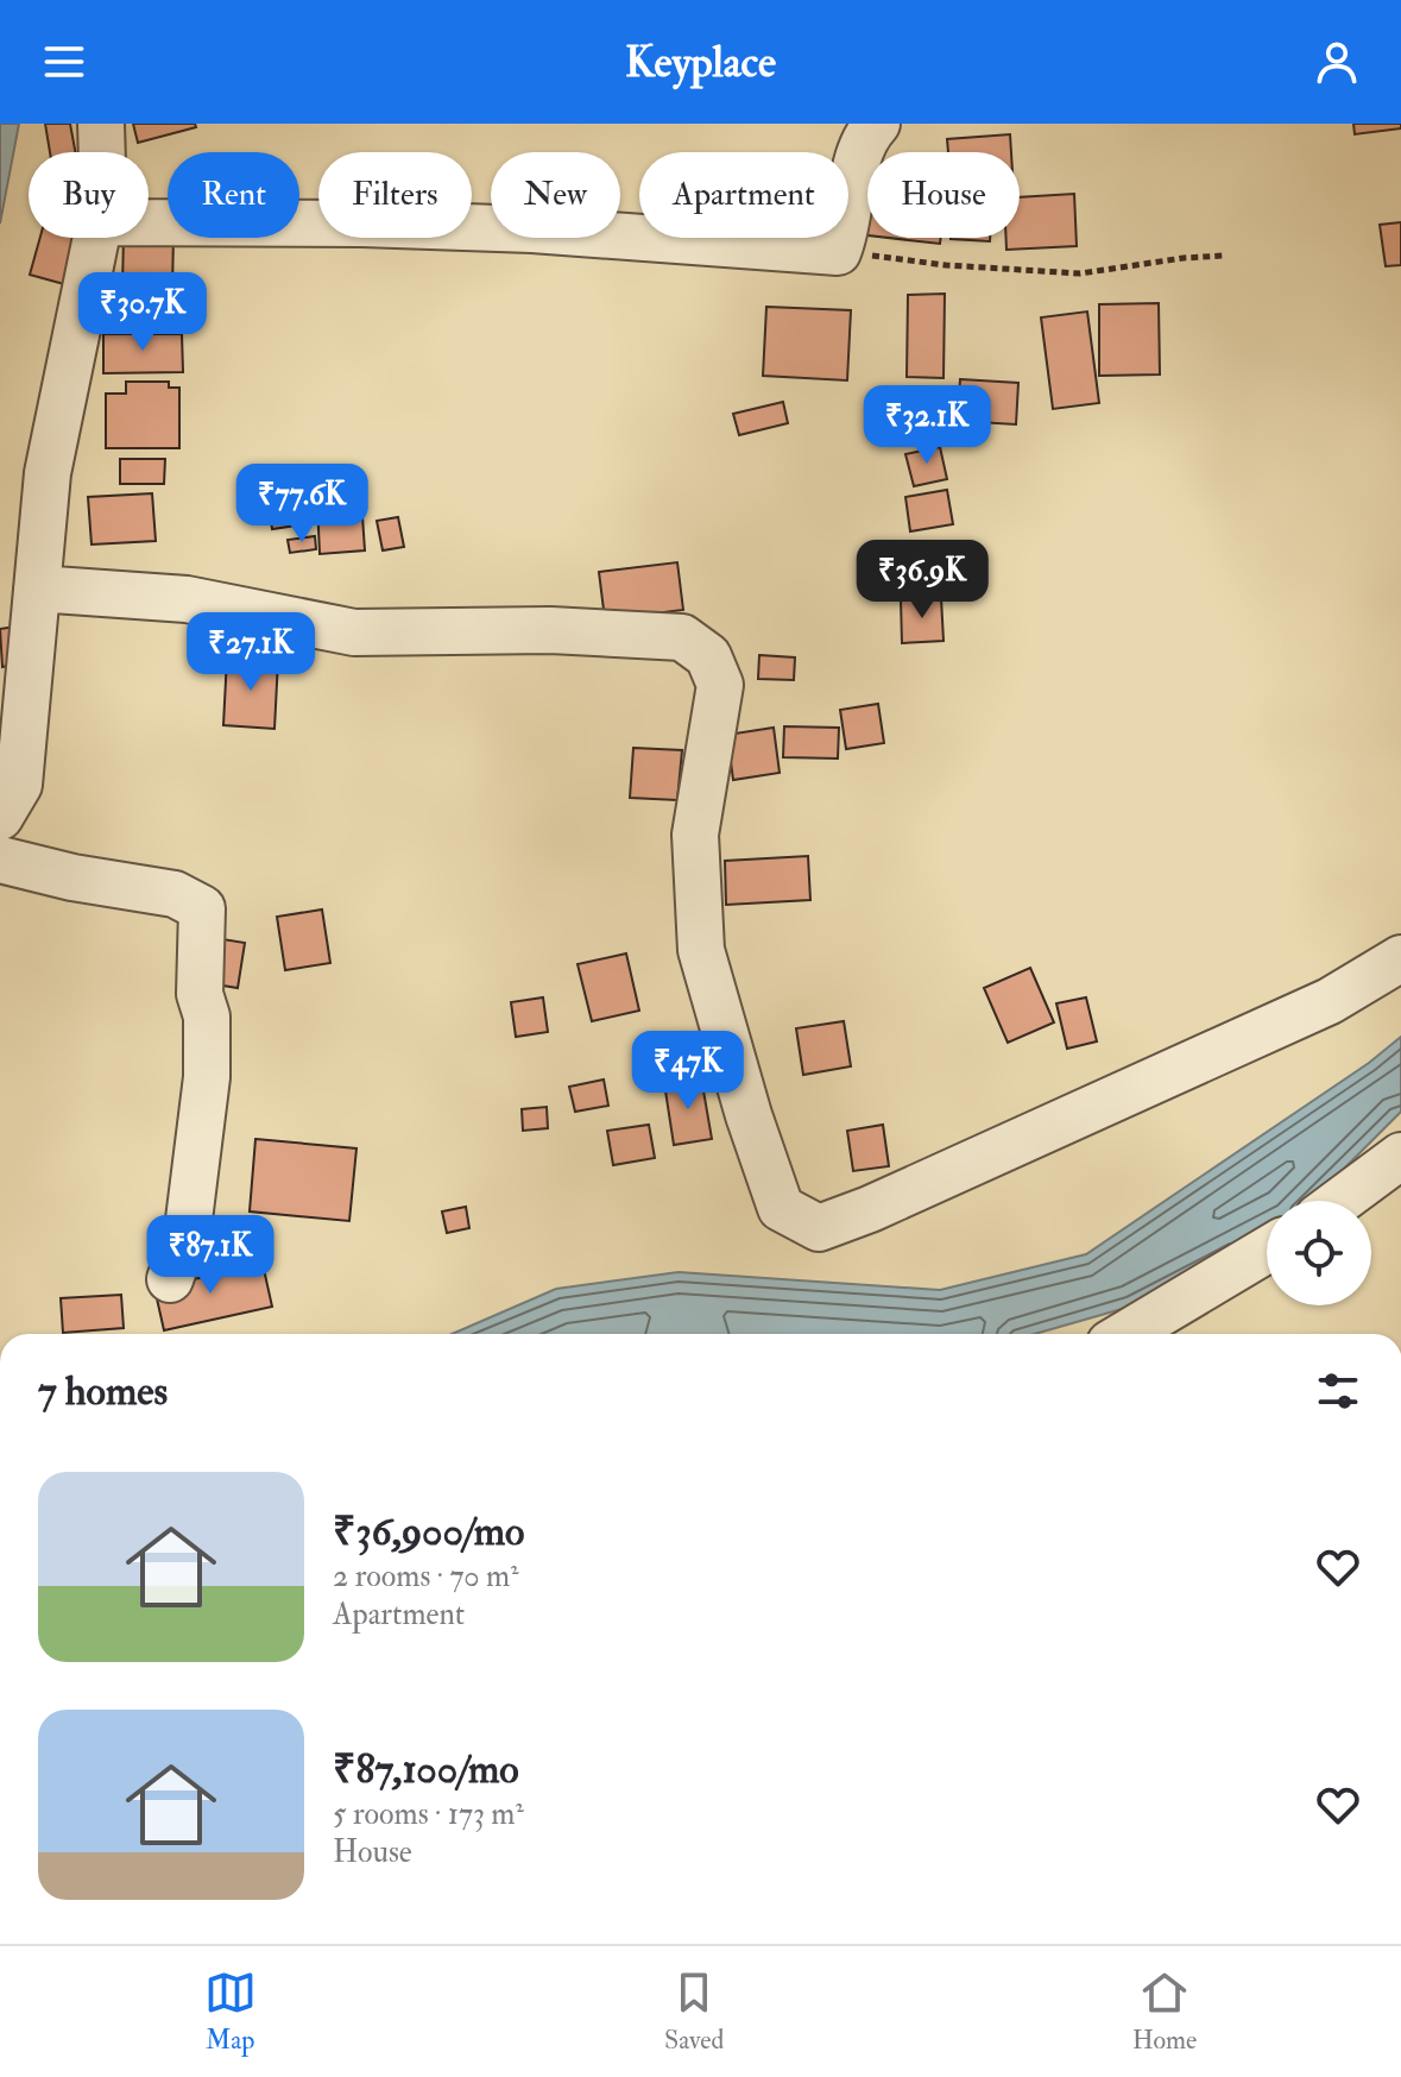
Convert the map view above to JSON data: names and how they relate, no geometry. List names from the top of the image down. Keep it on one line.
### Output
{"page":{"header":"Keyplace","chip":["Buy","Rent","Filters","New","Apartment","House"],"price":["₹30.7K","₹32.1K","₹77.6K","₹36.9K","₹27.1K","₹47K","₹87.1K"],"heading":"7 homes","list":[{"name":"₹36,900/mo","note":"2 rooms · 70 m² · Apartment"},{"name":"₹87,100/mo","note":"5 rooms · 173 m² · House"}],"tabs":["Map","Saved","Home"]}}
